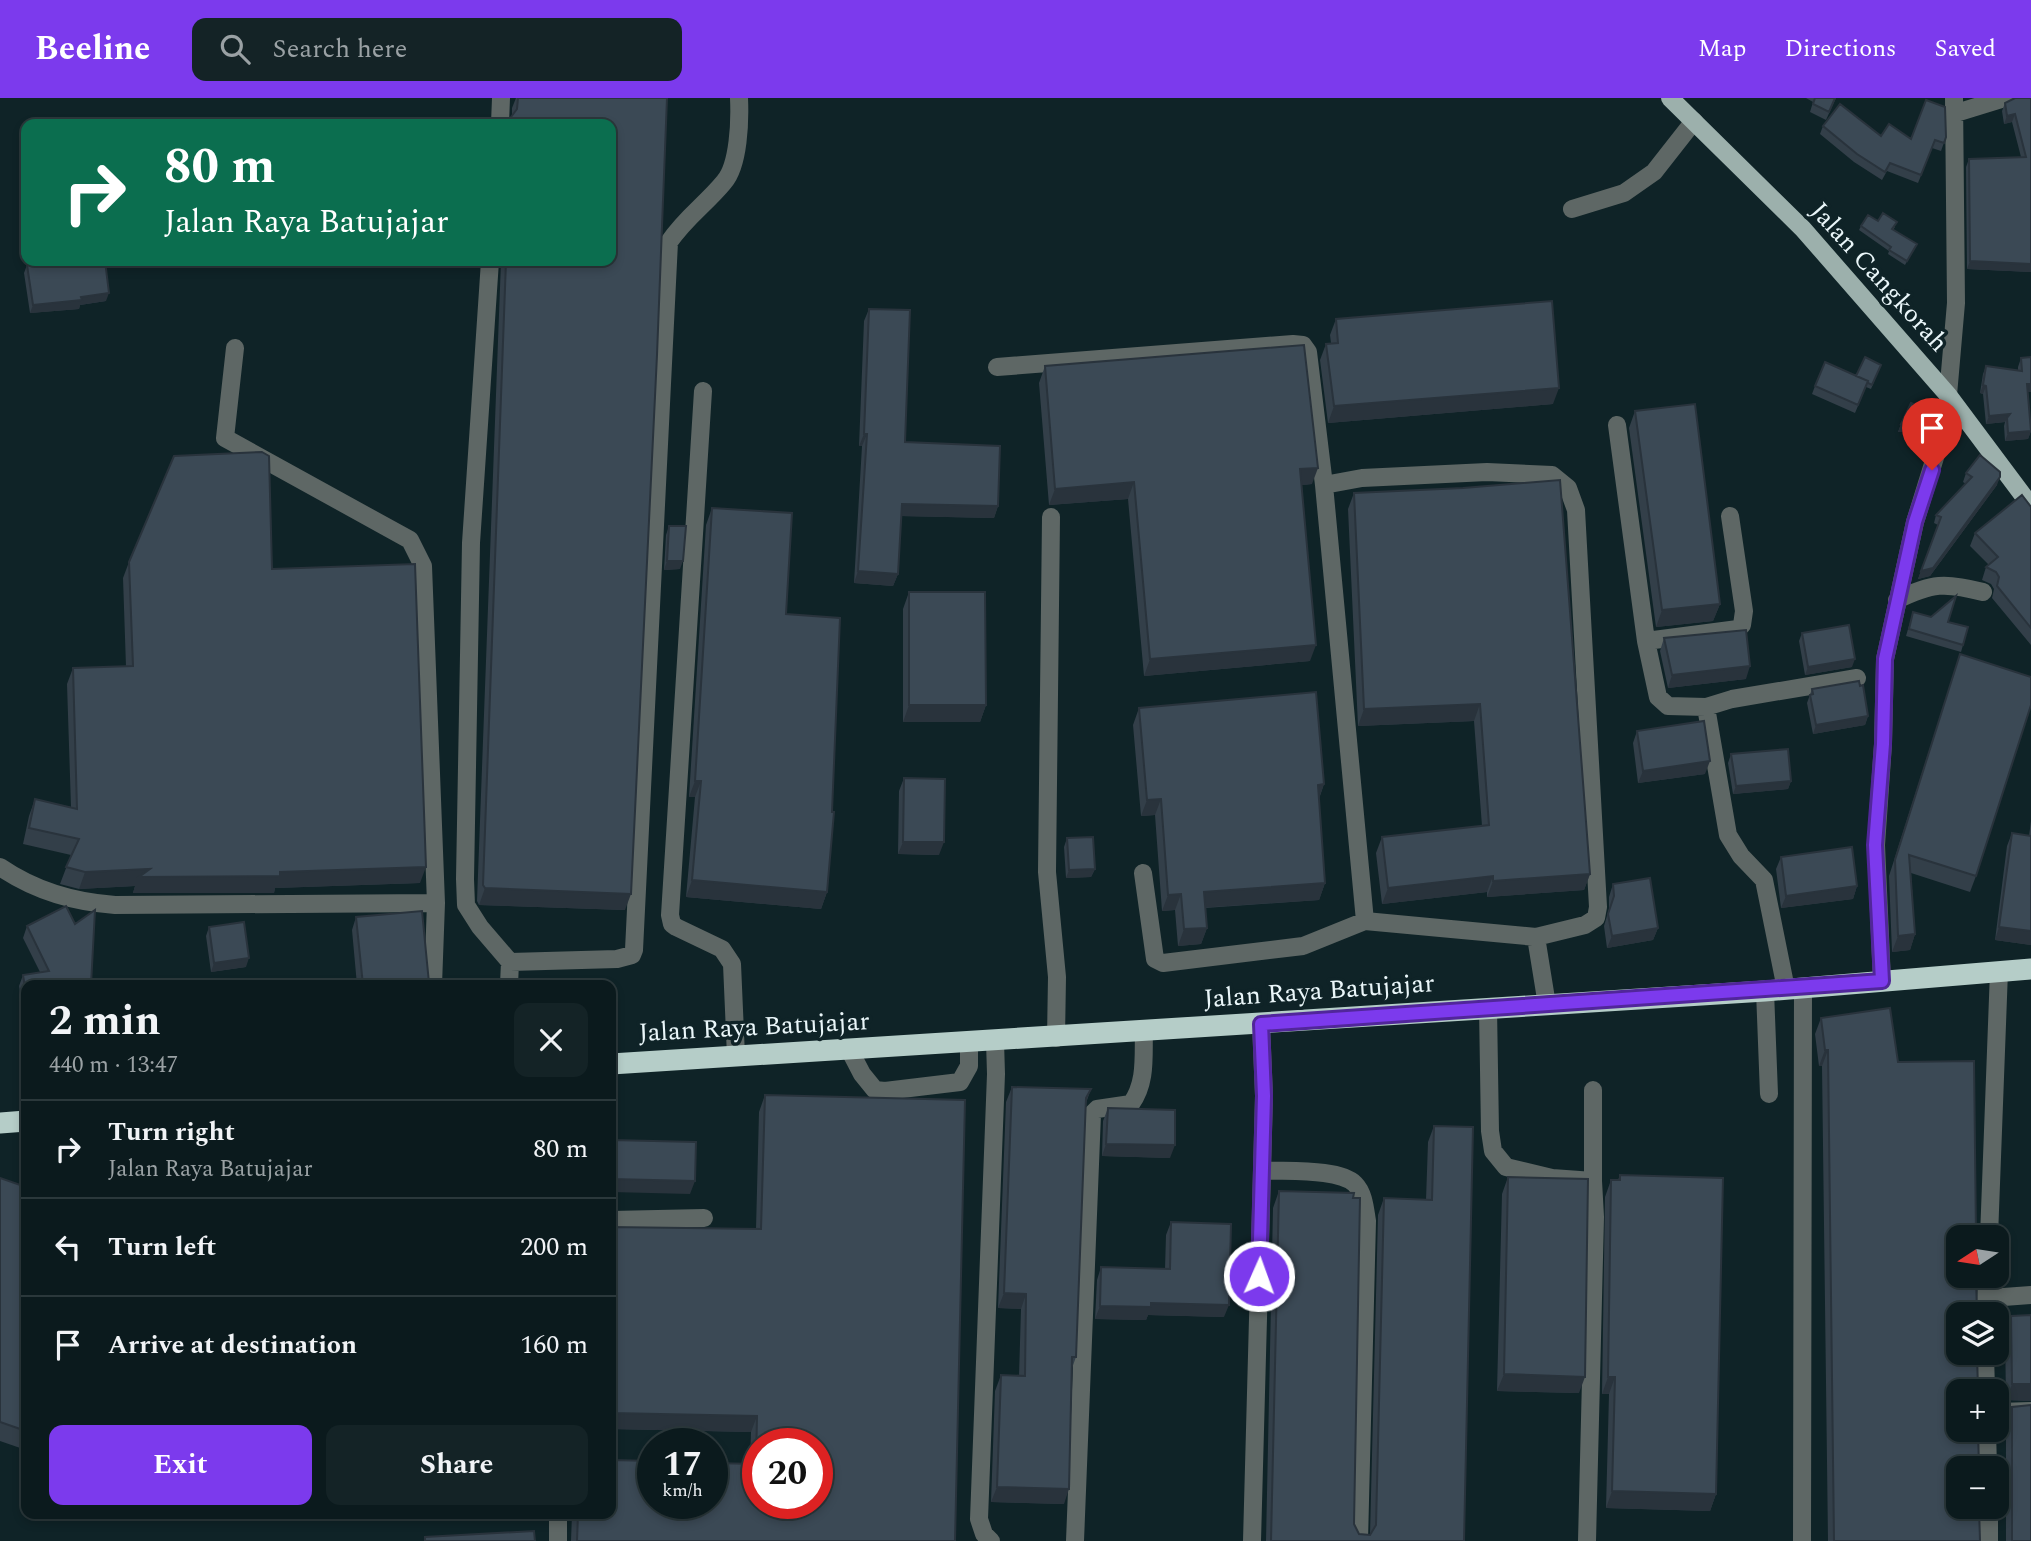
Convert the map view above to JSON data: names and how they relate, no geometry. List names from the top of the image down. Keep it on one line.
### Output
{"streets":{"highway":["Jalan Raya Batujajar"],"main road":["Jalan Cangkorah"]},"north":"left","page":{"header":"Beeline","search":"Search here","nav":["Map","Directions","Saved"],"turn":["80 m","Jalan Raya Batujajar"],"heading":["2 min","440 m · 13:47"],"list":[{"name":"Turn right","note":"Jalan Raya Batujajar","value":"80 m"},{"name":"Turn left","value":"200 m"},{"name":"Arrive at destination","value":"160 m"}],"map_buttons":["+","−"],"buttons":["Exit","Share"],"speed":"17 km/h","limit":"20"}}
